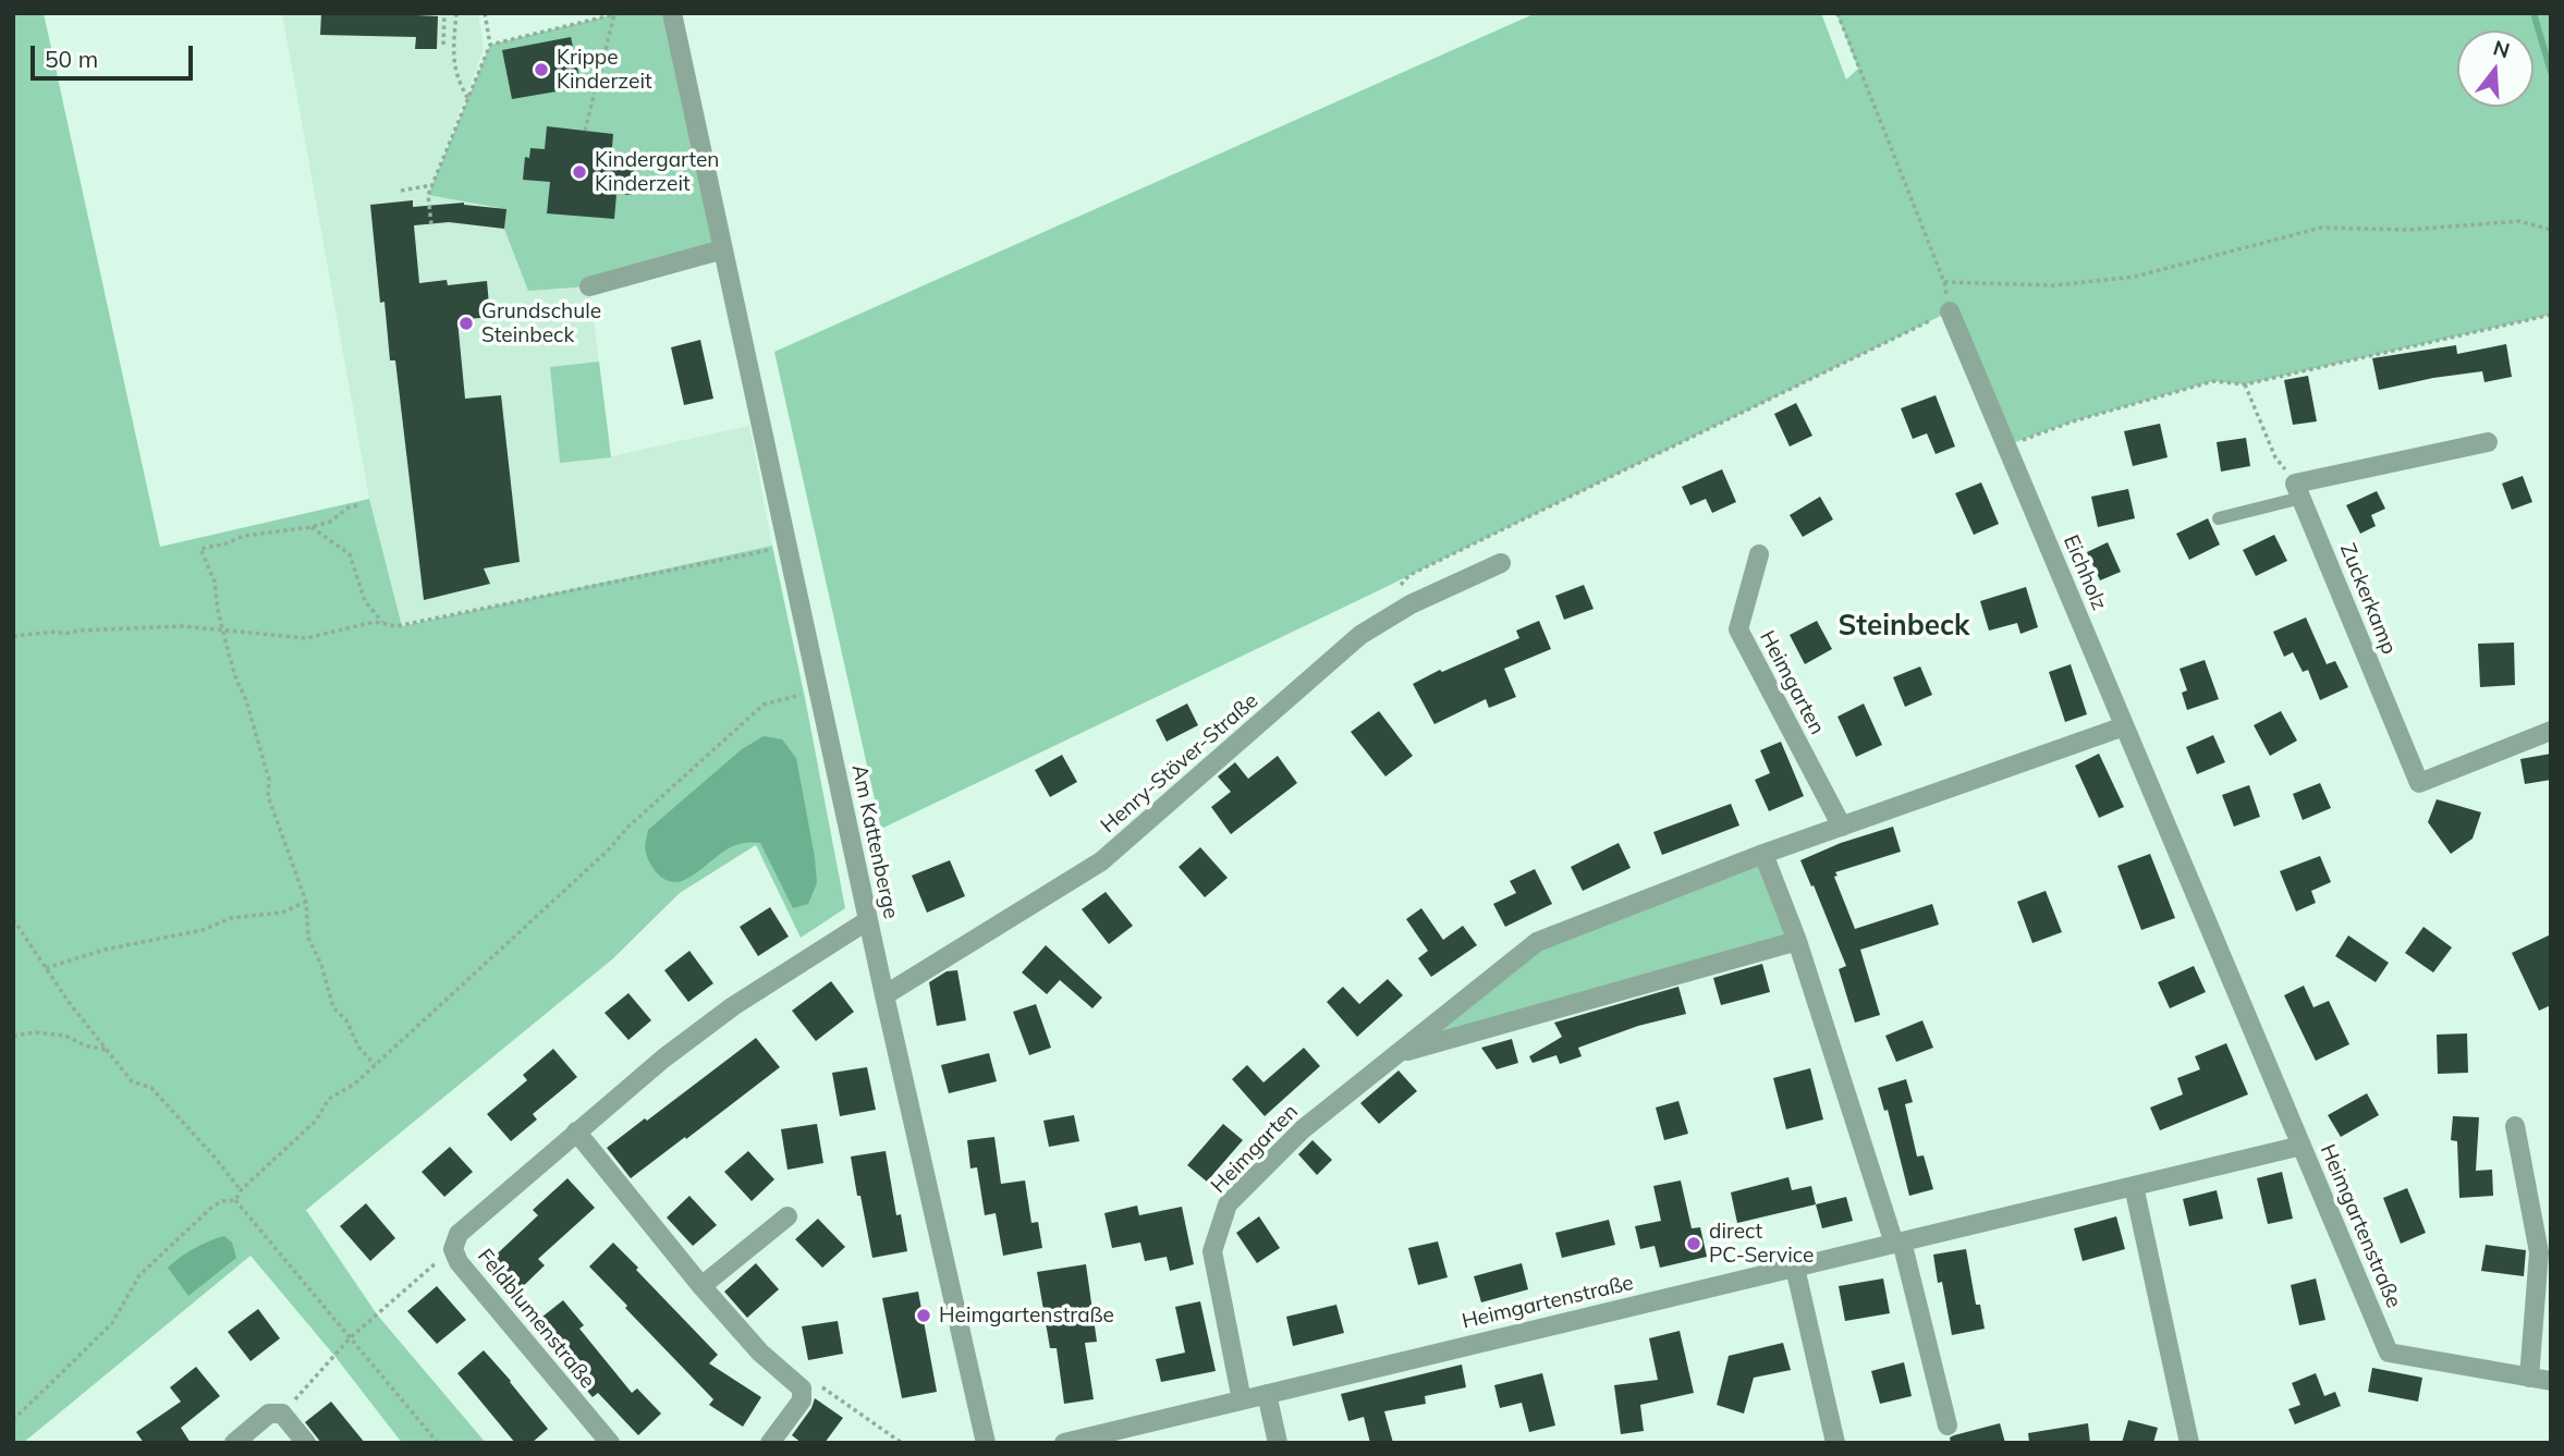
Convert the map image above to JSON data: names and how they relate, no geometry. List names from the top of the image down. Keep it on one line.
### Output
{"streets":{"street":["Eichholz","Zuckerkamp","Heimgarten","Henry-Stöver-Straße","Am Kattenberge","Heimgartenstraße","Feldblumenstraße"]},"crossings":[["Eichholz","Heimgarten"],["Eichholz","Heimgartenstraße"],["Heimgarten","Heimgartenstraße"],["Henry-Stöver-Straße","Am Kattenberge"],["Am Kattenberge","Feldblumenstraße"]],"districts":["Steinbeck"],"places":["Krippe Kinderzeit","Kindergarten Kinderzeit","Grundschule Steinbeck","direct PC-Service","Heimgartenstraße"],"scale_bar":"50 m","north":"top"}
